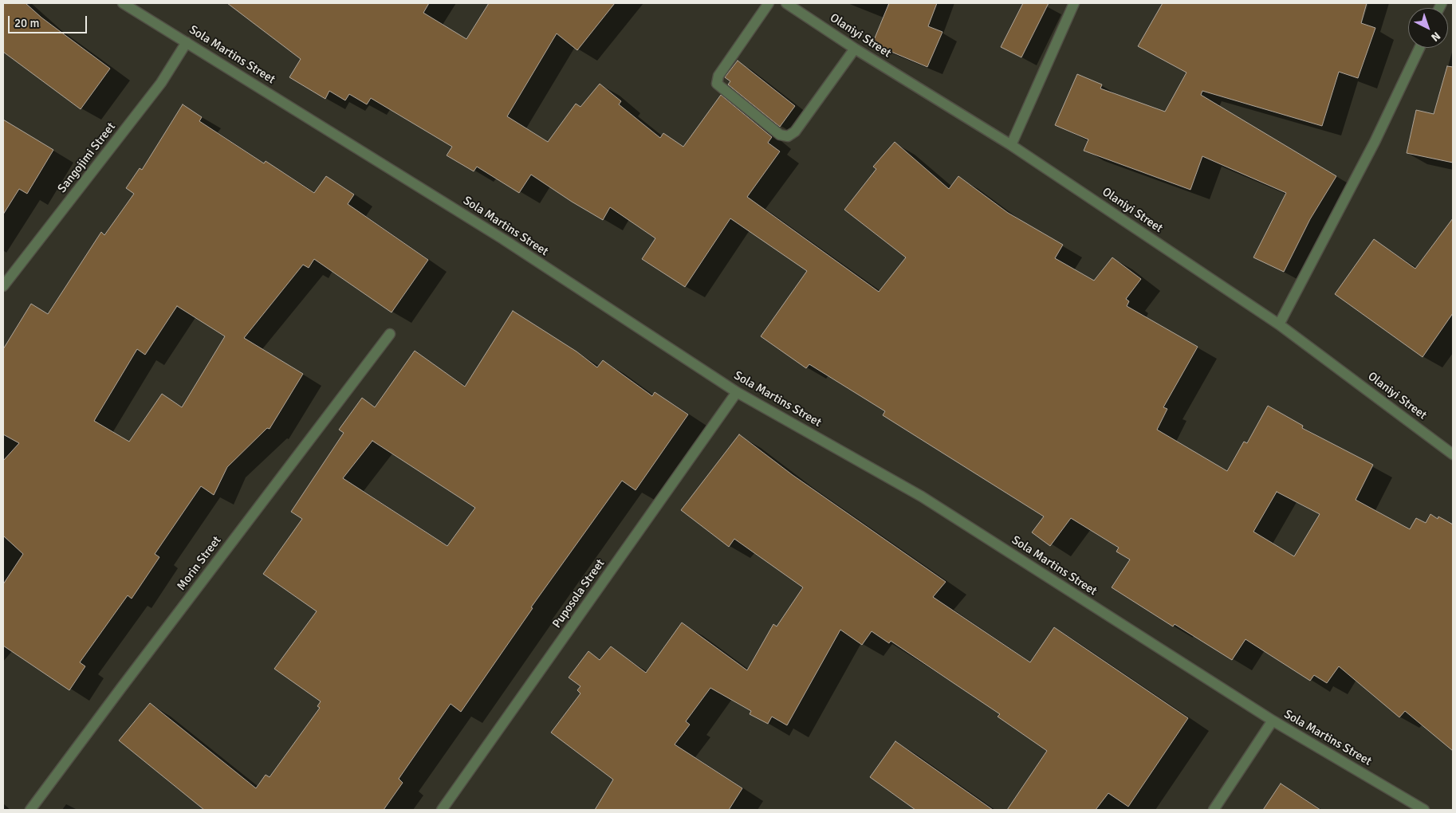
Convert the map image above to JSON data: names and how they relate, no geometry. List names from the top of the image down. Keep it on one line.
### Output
{"streets":{"street":["Olaniyi Street","Sola Martins Street","Sangojimi Street","Morin Street","Puposola Street"]},"crossings":[["Sola Martins Street","Sangojimi Street"],["Sola Martins Street","Puposola Street"]],"scale_bar":"20 m","north":"bottom right"}
